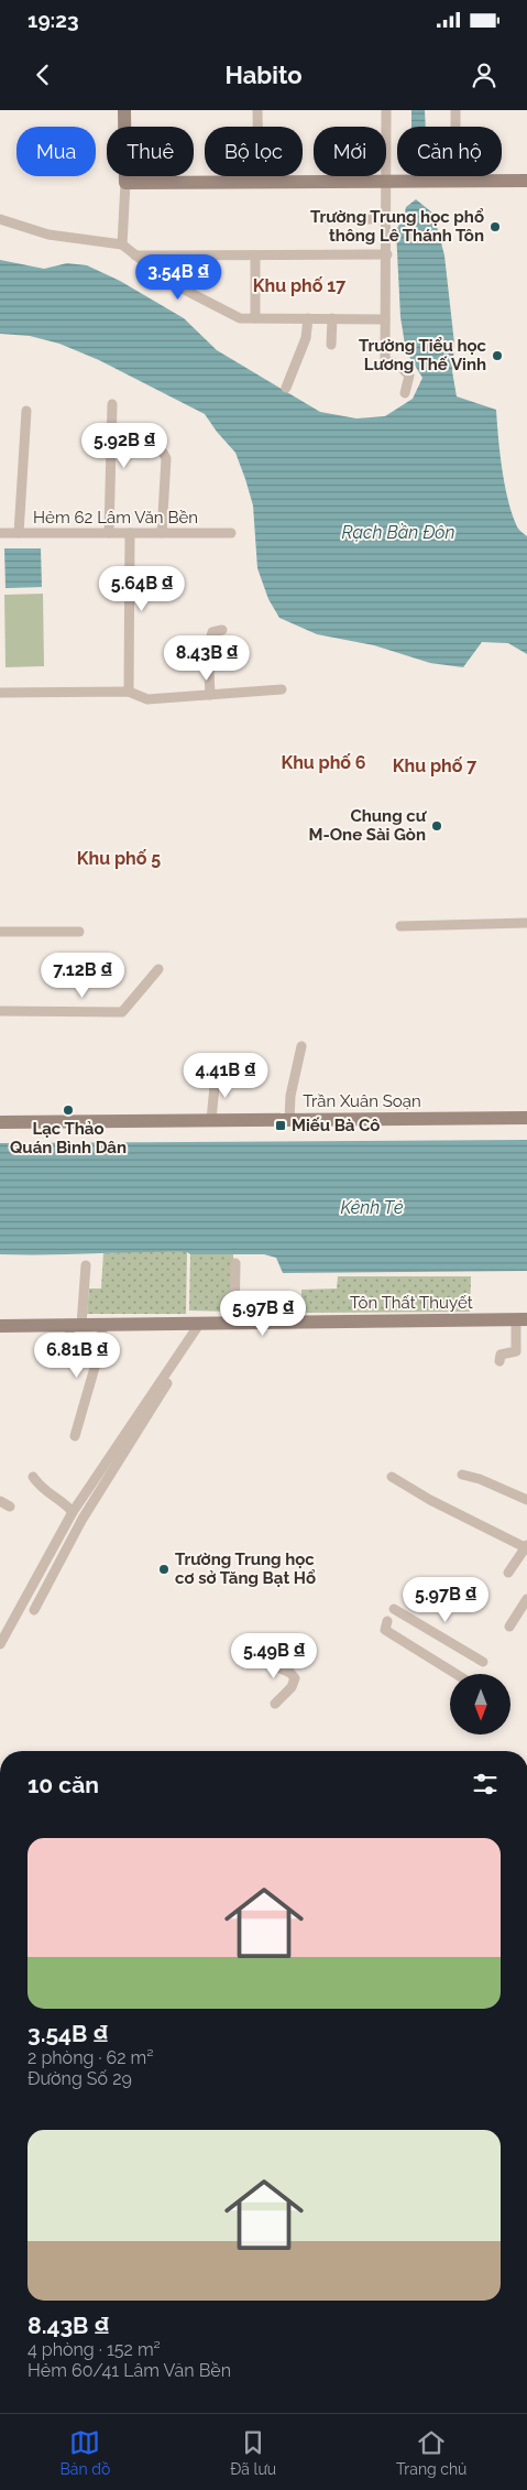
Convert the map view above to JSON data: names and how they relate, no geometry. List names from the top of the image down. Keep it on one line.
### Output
{"streets":{"main road":["Trần Xuân Soạn","Tôn Thất Thuyết"],"street":["Hẻm 62 Lâm Văn Bền"]},"districts":["Khu phố 17","Khu phố 6","Khu phố 7","Khu phố 5"],"water":["Rạch Bần Đôn","Kênh Tẻ"],"places":{"other":["Trường Trung học phổ thông Lê Thánh Tôn","Trường Tiểu học Lương Thế Vinh","Chung cư M-One Sài Gòn","Lạc Thảo Quán Bình Dân","Trường Trung học cơ sở Tăng Bạt Hổ"],"transit":["Miếu Bà Cô"]},"north":"bottom","page":{"status":"19:23","header":"Habito","chip":["Mua","Thuê","Bộ lọc","Mới","Căn hộ"],"price":["3.54B ₫","5.92B ₫","5.64B ₫","8.43B ₫","7.12B ₫","4.41B ₫","5.97B ₫","6.81B ₫","5.97B ₫","5.49B ₫"],"heading":"10 căn","list":[{"name":"3.54B ₫","note":"2 phòng · 62 m² · Đường Số 29"},{"name":"8.43B ₫","note":"4 phòng · 152 m² · Hẻm 60/41 Lâm Văn Bền"}],"tabs":["Bản đồ","Đã lưu","Trang chủ"]}}
